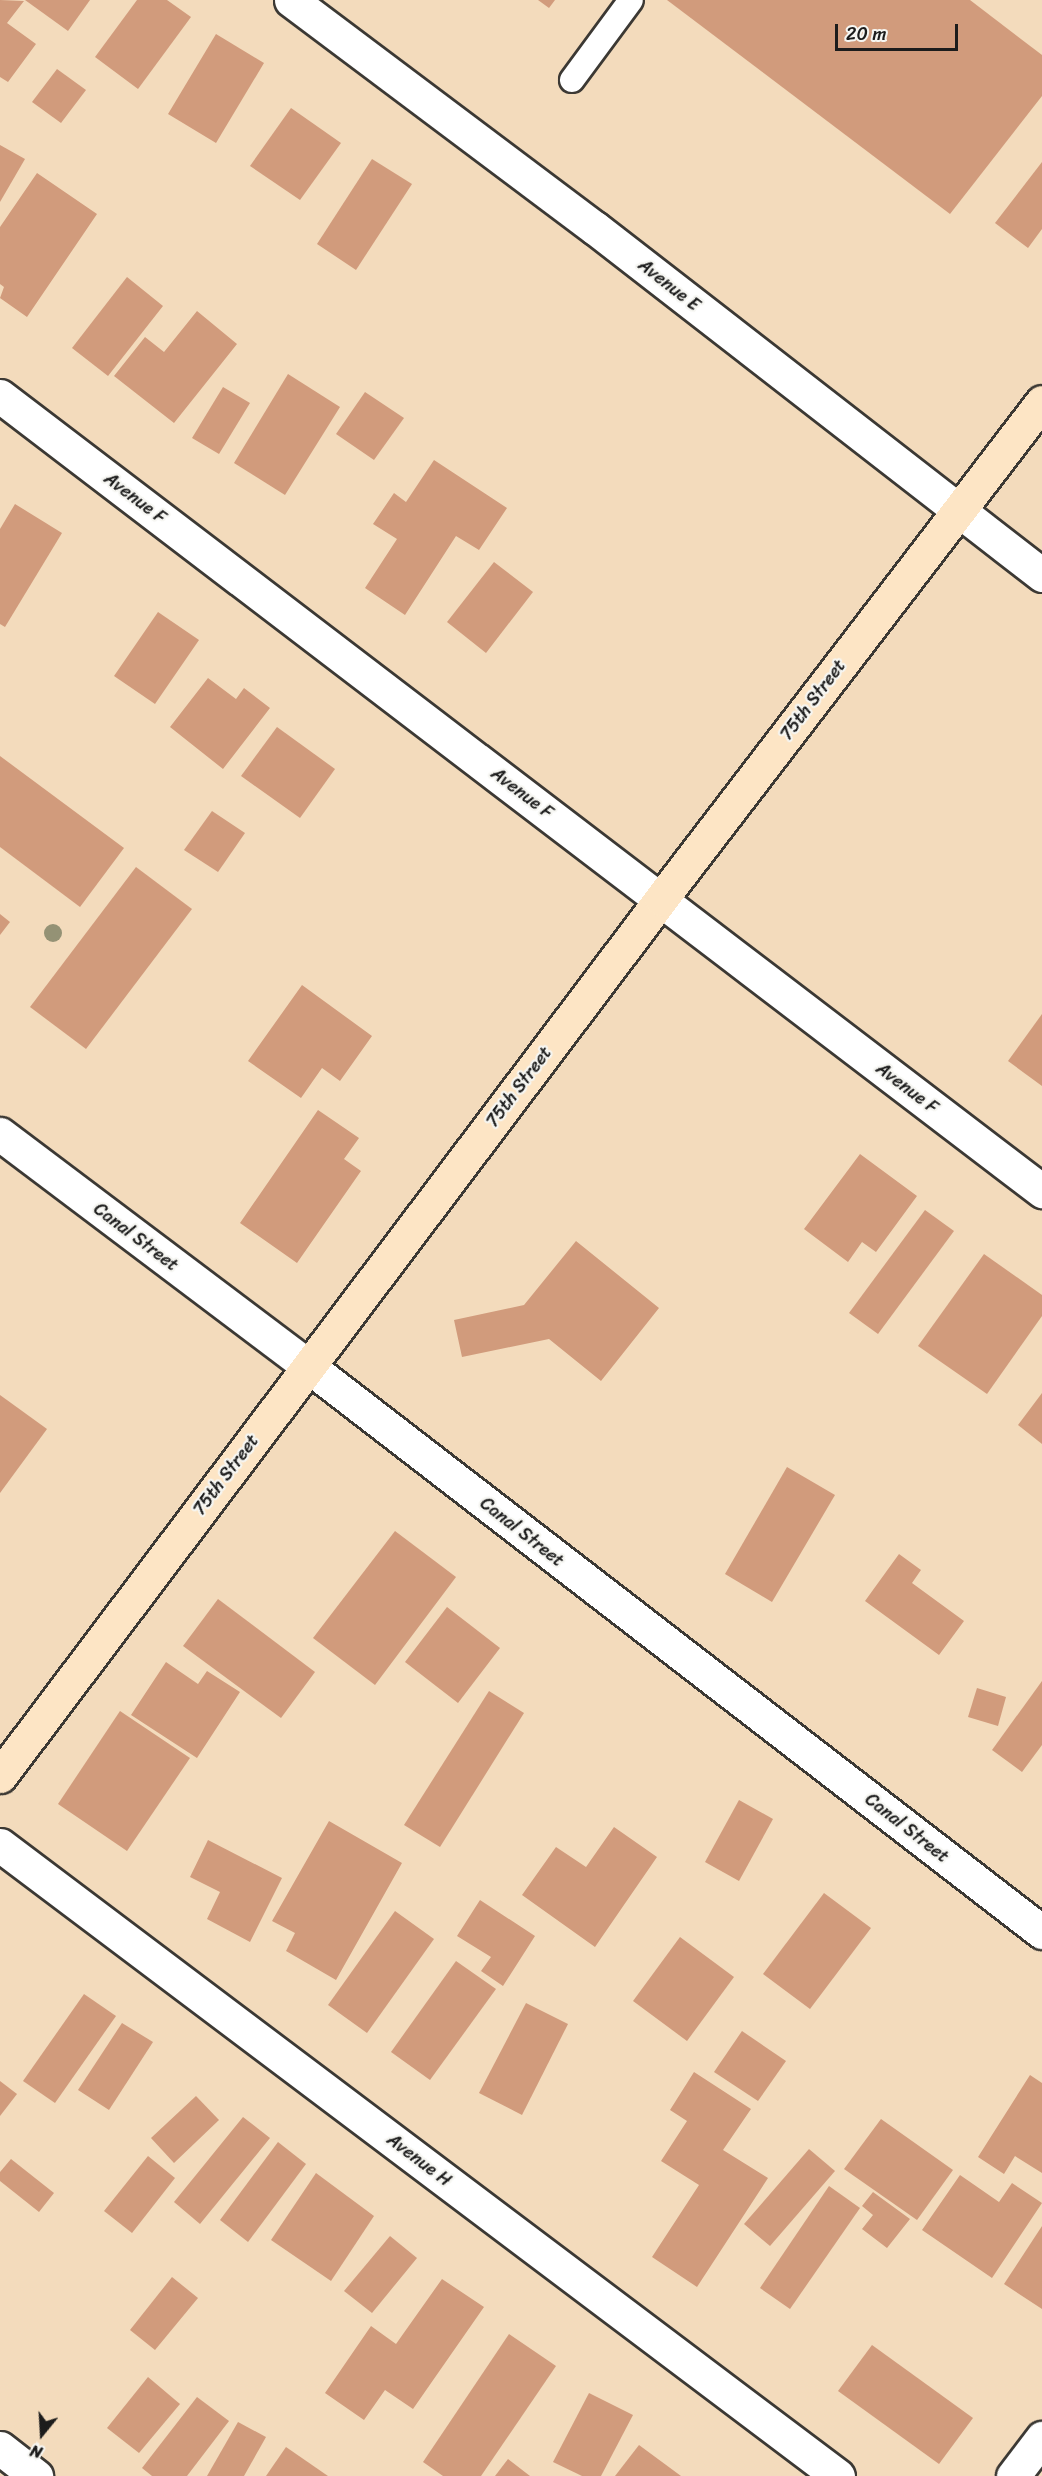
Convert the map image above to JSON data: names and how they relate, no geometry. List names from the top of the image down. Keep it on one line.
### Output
{"streets":{"main road":["75th Street"],"street":["Avenue E","Avenue F","Canal Street","Avenue H"]},"crossings":[["Avenue E","75th Street"],["Avenue F","75th Street"],["75th Street","Canal Street"]],"scale_bar":"20 m","north":"bottom"}
